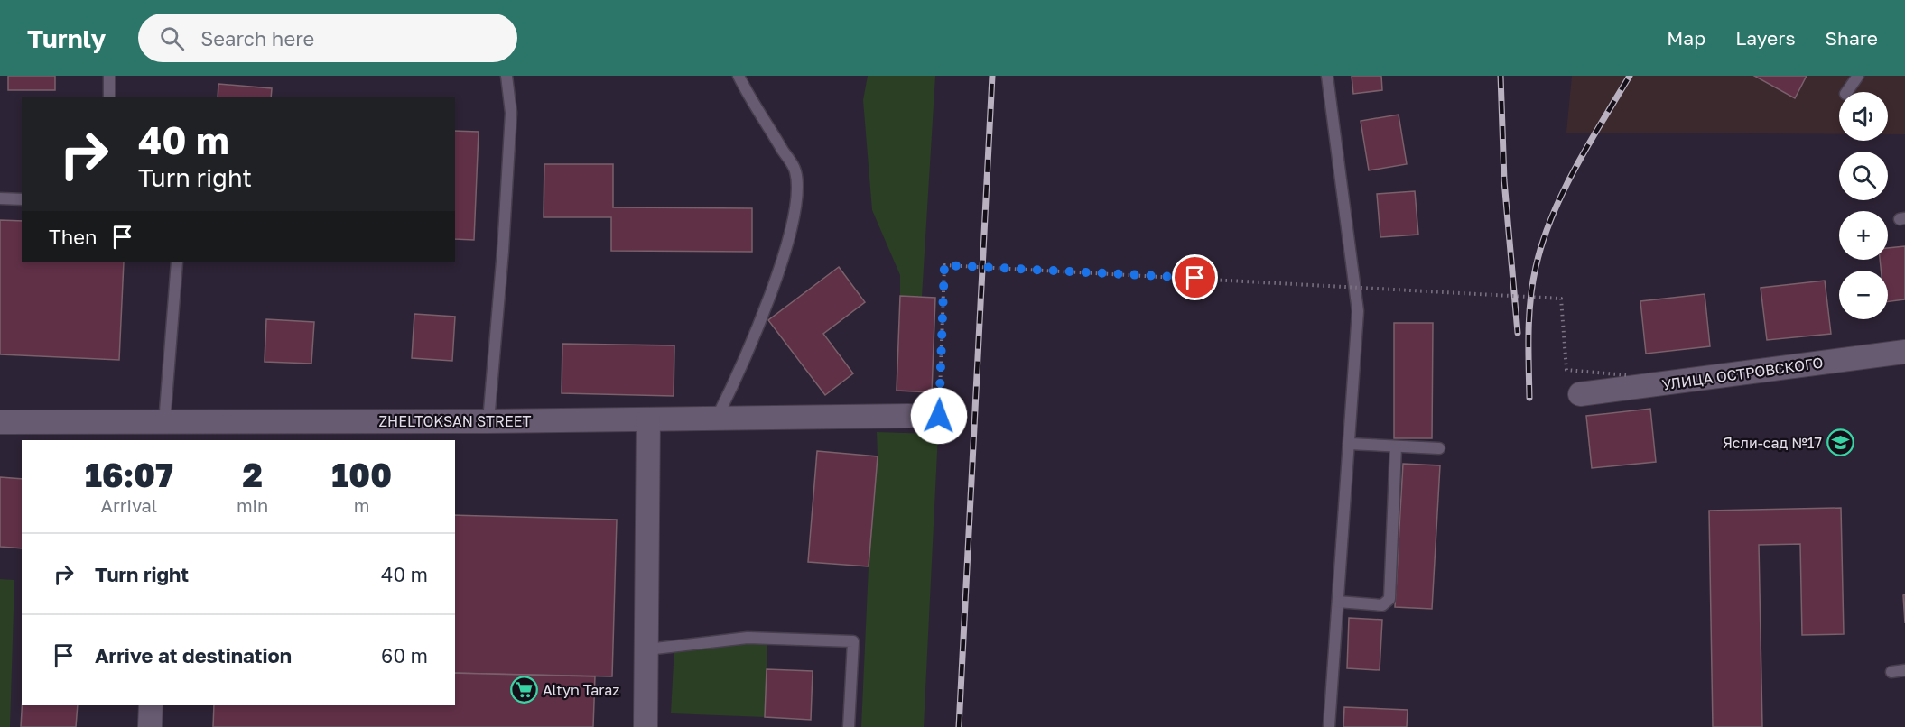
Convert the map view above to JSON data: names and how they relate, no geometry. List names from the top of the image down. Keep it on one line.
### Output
{"streets":{"street":["УЛИЦА ОСТРОВСКОГО","ZHELTOKSAN STREET"]},"places":{"school or university":["Ясли-сад №17"],"supermarket":["Altyn Taraz"]},"page":{"header":"Turnly","search":"Search here","nav":["Map","Layers","Share"],"map_buttons":["+","−"],"turn":["40 m","Turn right"],"then":"Then","eta":["16:07","Arrival","2","min","100","m"],"list":[{"name":"Turn right","value":"40 m"},{"name":"Arrive at destination","value":"60 m"}]}}
